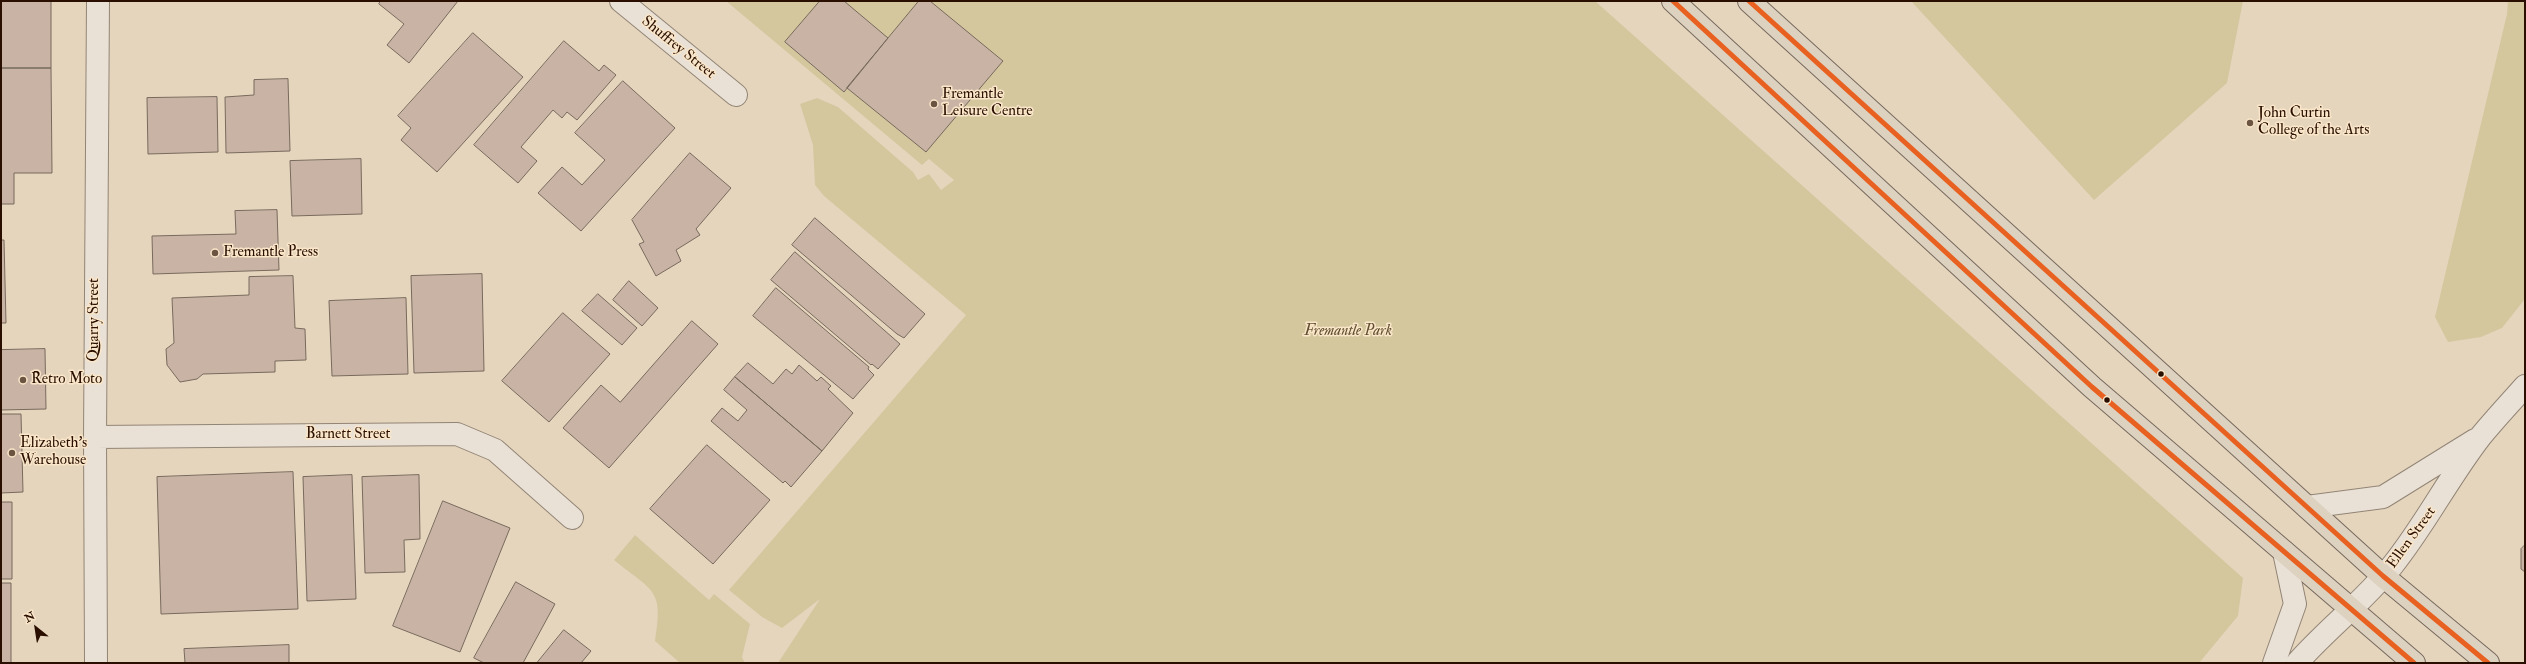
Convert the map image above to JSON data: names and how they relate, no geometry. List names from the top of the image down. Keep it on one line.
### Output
{"streets":{"street":["Shuffrey Street","Quarry Street","Barnett Street","Ellen Street"]},"crossings":[["Quarry Street","Barnett Street"]],"parks":["Fremantle Park"],"places":["Fremantle Leisure Centre","John Curtin College of the Arts","Fremantle Press","Retro Moto","Elizabeth's Warehouse"],"north":"top left"}
